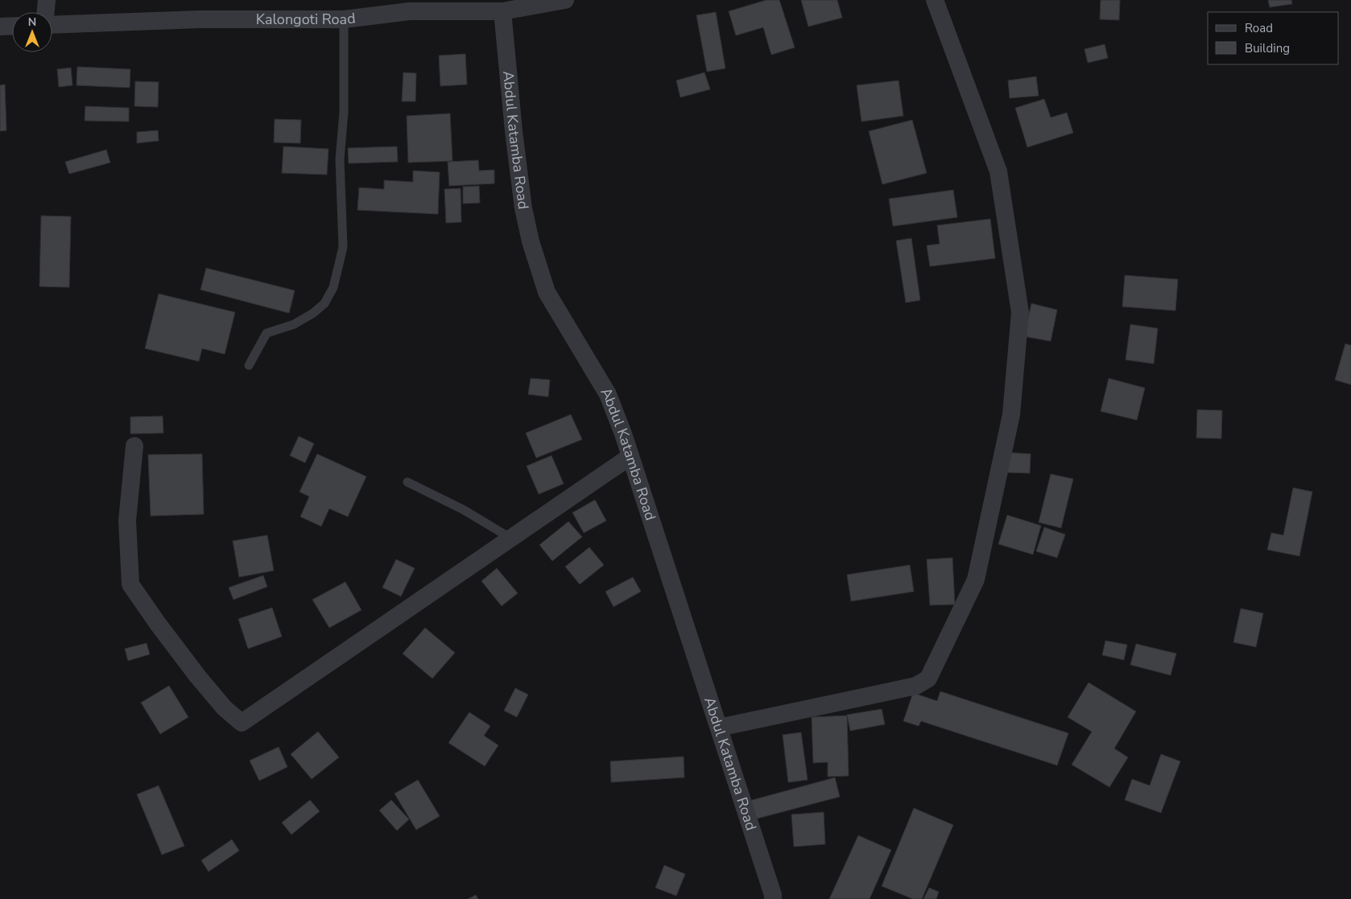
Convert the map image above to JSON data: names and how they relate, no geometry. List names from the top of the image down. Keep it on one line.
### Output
{"streets":{"street":["Kalongoti Road","Abdul Katamba Road"]},"crossings":[["Kalongoti Road","Abdul Katamba Road"]],"legend":["Road","Building"],"north":"top"}
